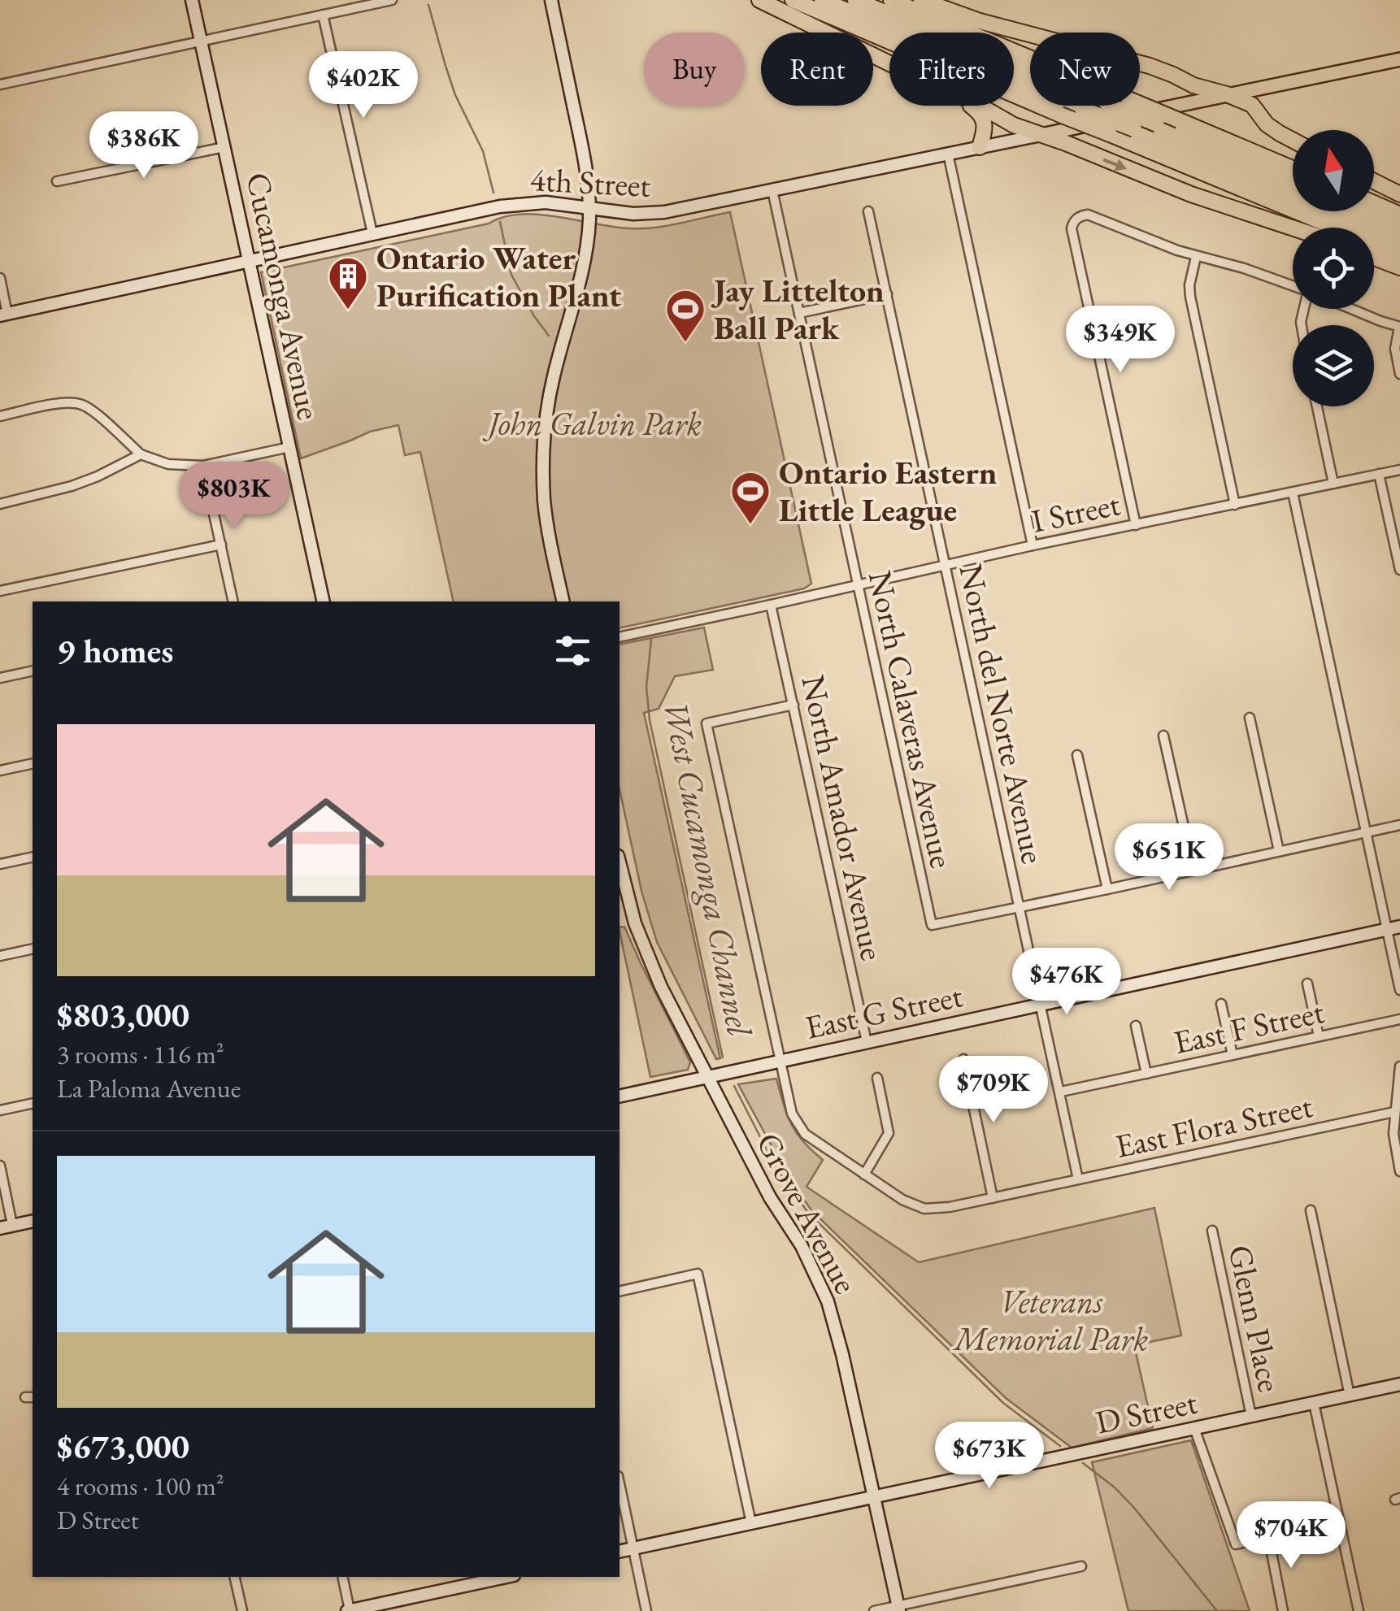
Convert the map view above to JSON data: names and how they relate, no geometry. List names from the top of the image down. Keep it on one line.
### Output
{"streets":{"main road":["4th Street","Cucamonga Avenue","East G Street","Grove Avenue","D Street"],"street":["I Street","North del Norte Avenue","North Calaveras Avenue","North Amador Avenue","East F Street","East Flora Street","Glenn Place"]},"crossings":[["4th Street","Cucamonga Avenue"],["4th Street","North Calaveras Avenue"],["I Street","North del Norte Avenue"],["I Street","North Calaveras Avenue"],["I Street","North Amador Avenue"],["North del Norte Avenue","North Calaveras Avenue"],["North del Norte Avenue","East G Street"],["North del Norte Avenue","East F Street"],["North del Norte Avenue","East Flora Street"],["North Amador Avenue","East G Street"],["North Amador Avenue","East Flora Street"],["East G Street","East Flora Street"],["East G Street","Grove Avenue"],["Grove Avenue","D Street"],["Glenn Place","D Street"]],"water":["West Cucamonga Channel"],"parks":["John Galvin Park","Veterans Memorial Park"],"places":{"building":["Ontario Water Purification Plant"],"sports":["Jay Littelton Ball Park","Ontario Eastern Little League"]},"north":"top","page":{"chip":["Buy","Rent","Filters","New"],"price":["$402K","$386K","$349K","$803K","$651K","$476K","$709K","$673K","$704K"],"heading":"9 homes","list":[{"name":"$803,000","note":"3 rooms · 116 m² · La Paloma Avenue"},{"name":"$673,000","note":"4 rooms · 100 m² · D Street"}]}}
